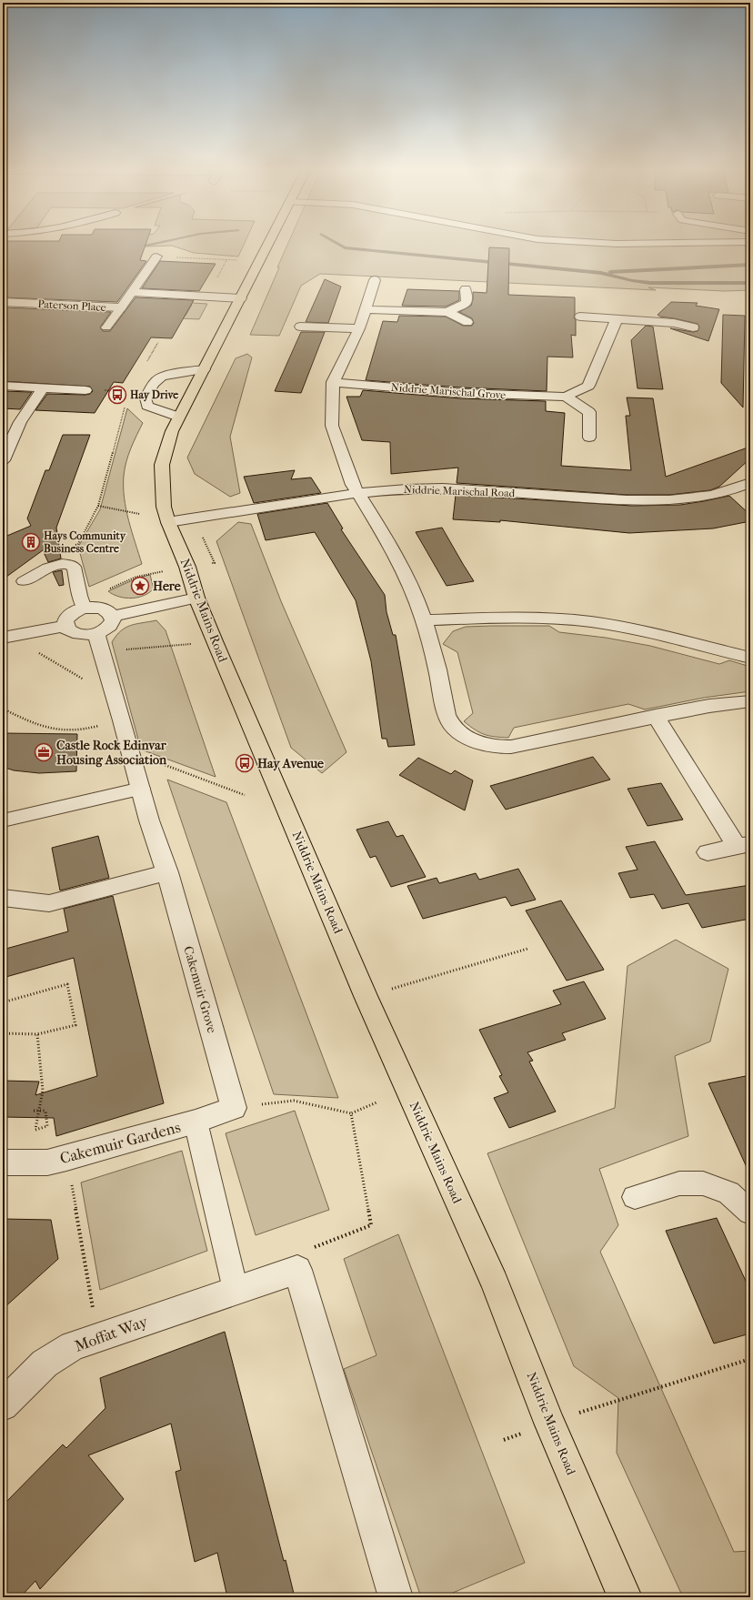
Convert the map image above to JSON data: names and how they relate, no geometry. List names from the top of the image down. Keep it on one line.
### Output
{"streets":{"main road":["Niddrie Mains Road"],"street":["Paterson Place","Niddrie Marischal Grove","Niddrie Marischal Road","Cakemuir Grove","Cakemuir Gardens","Moffat Way"]},"crossings":[["Niddrie Marischal Road","Niddrie Mains Road"],["Cakemuir Grove","Cakemuir Gardens"]],"places":{"bus stop":["Hay Drive","Hay Avenue"],"building":["Hays Community Business Centre"],"place":["Here"],"office":["Castle Rock Edinvar Housing Association"]}}
